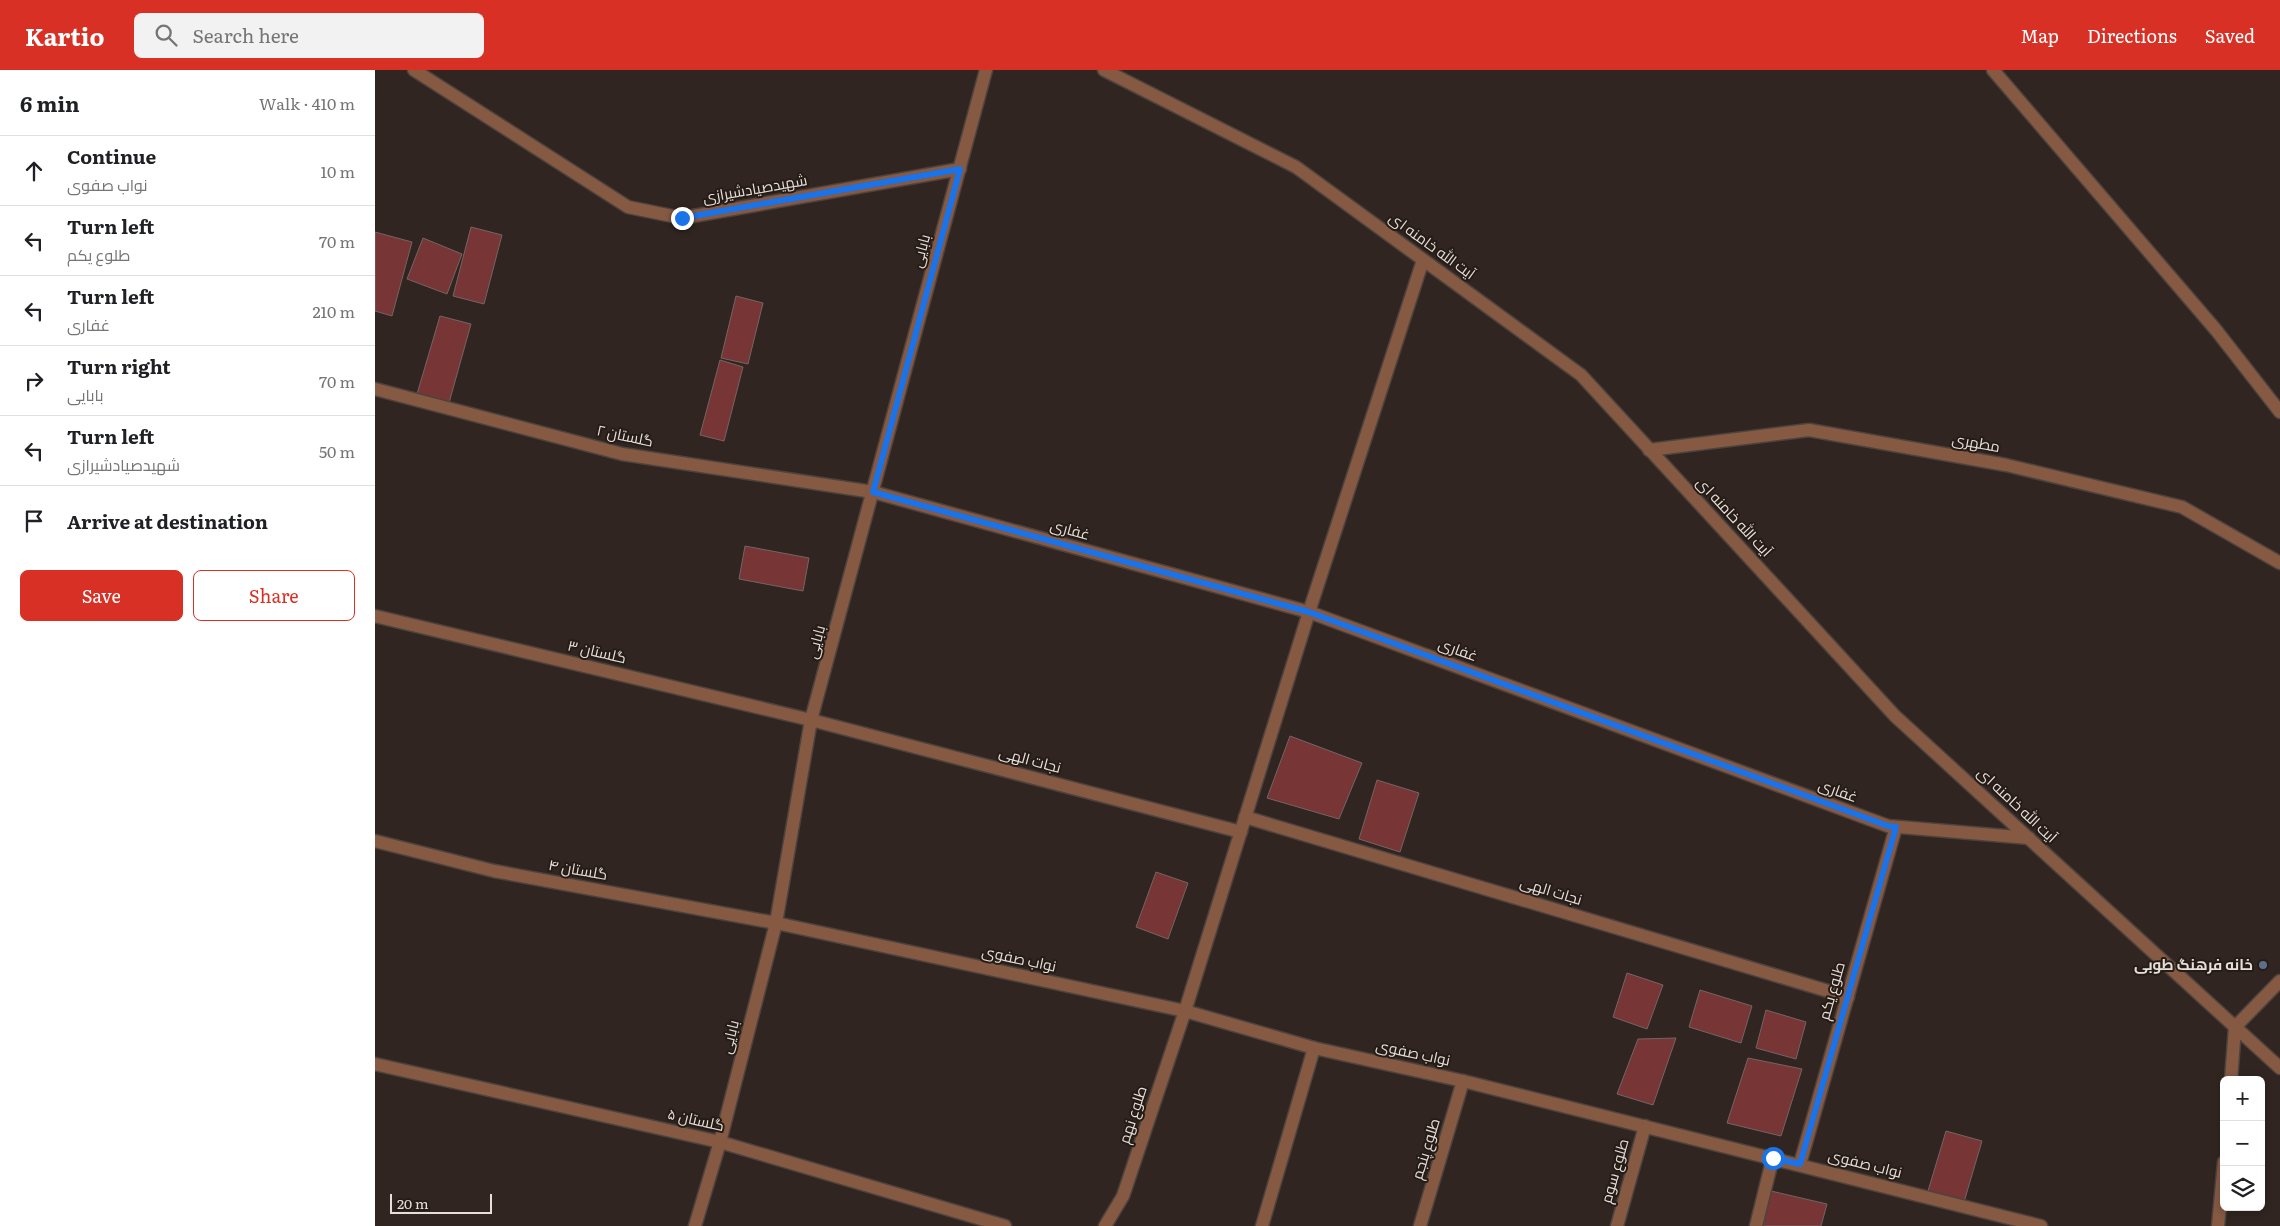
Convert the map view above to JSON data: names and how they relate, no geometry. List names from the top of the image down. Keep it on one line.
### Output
{"streets":{"street":["شهیدصیادشیرازی","آیت الله خامنه ای","بابایی","گلستان ۲","مطهری","غفاری","گلستان ۳","نجات الهی","گلستان ۴","نواب صفوی","طلوع یکم","طلوع نهم","گلستان ۵","طلوع پنجم","طلوع سوم"]},"crossings":[["شهیدصیادشیرازی","بابایی"],["آیت الله خامنه ای","مطهری"],["آیت الله خامنه ای","غفاری"],["آیت الله خامنه ای","طلوع نهم"],["بابایی","گلستان ۲"],["بابایی","غفاری"],["بابایی","گلستان ۳"],["بابایی","نجات الهی"],["بابایی","گلستان ۴"],["بابایی","نواب صفوی"],["بابایی","گلستان ۵"],["گلستان ۲","غفاری"],["غفاری","طلوع یکم"],["غفاری","طلوع نهم"],["گلستان ۳","نجات الهی"],["نجات الهی","طلوع یکم"],["نجات الهی","طلوع نهم"],["گلستان ۴","نواب صفوی"],["نواب صفوی","طلوع یکم"],["نواب صفوی","طلوع نهم"],["نواب صفوی","طلوع پنجم"],["نواب صفوی","طلوع سوم"]],"places":["خانه فرهنگ طوبی"],"scale_bar":"20 m","page":{"header":"Kartio","search":"Search here","nav":["Map","Directions","Saved"],"heading":["6 min","Walk · 410 m"],"list":[["Continue","نواب صفوی","10 m"],["Turn left","طلوع یکم","70 m"],["Turn left","غفاری","210 m"],["Turn right","بابایی","70 m"],["Turn left","شهیدصیادشیرازی","50 m"],"Arrive at destination"],"buttons":["Save","Share"],"map_buttons":["+","−"],"scale":"20 m"}}
